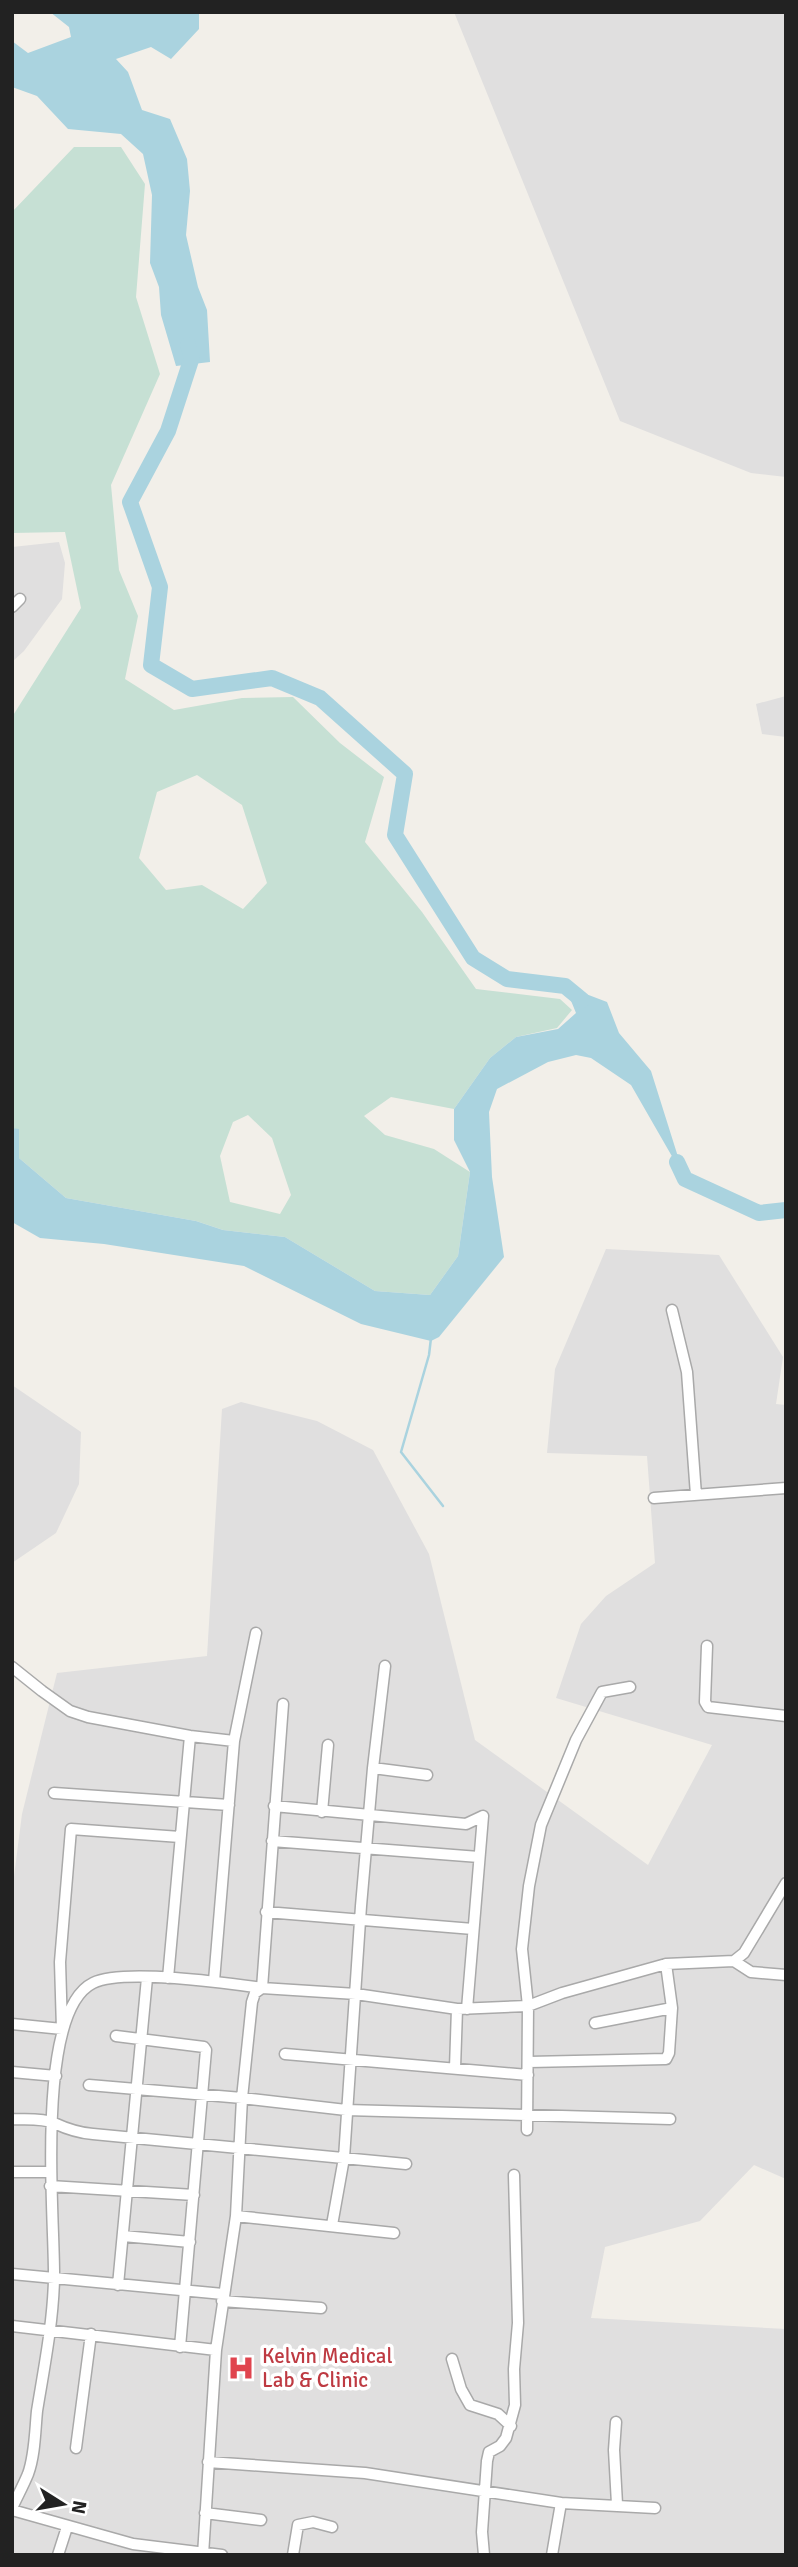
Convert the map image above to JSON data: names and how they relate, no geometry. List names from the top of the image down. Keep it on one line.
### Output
{"places":{"hospital":["Kelvin Medical Lab & Clinic"]},"north":"right"}
